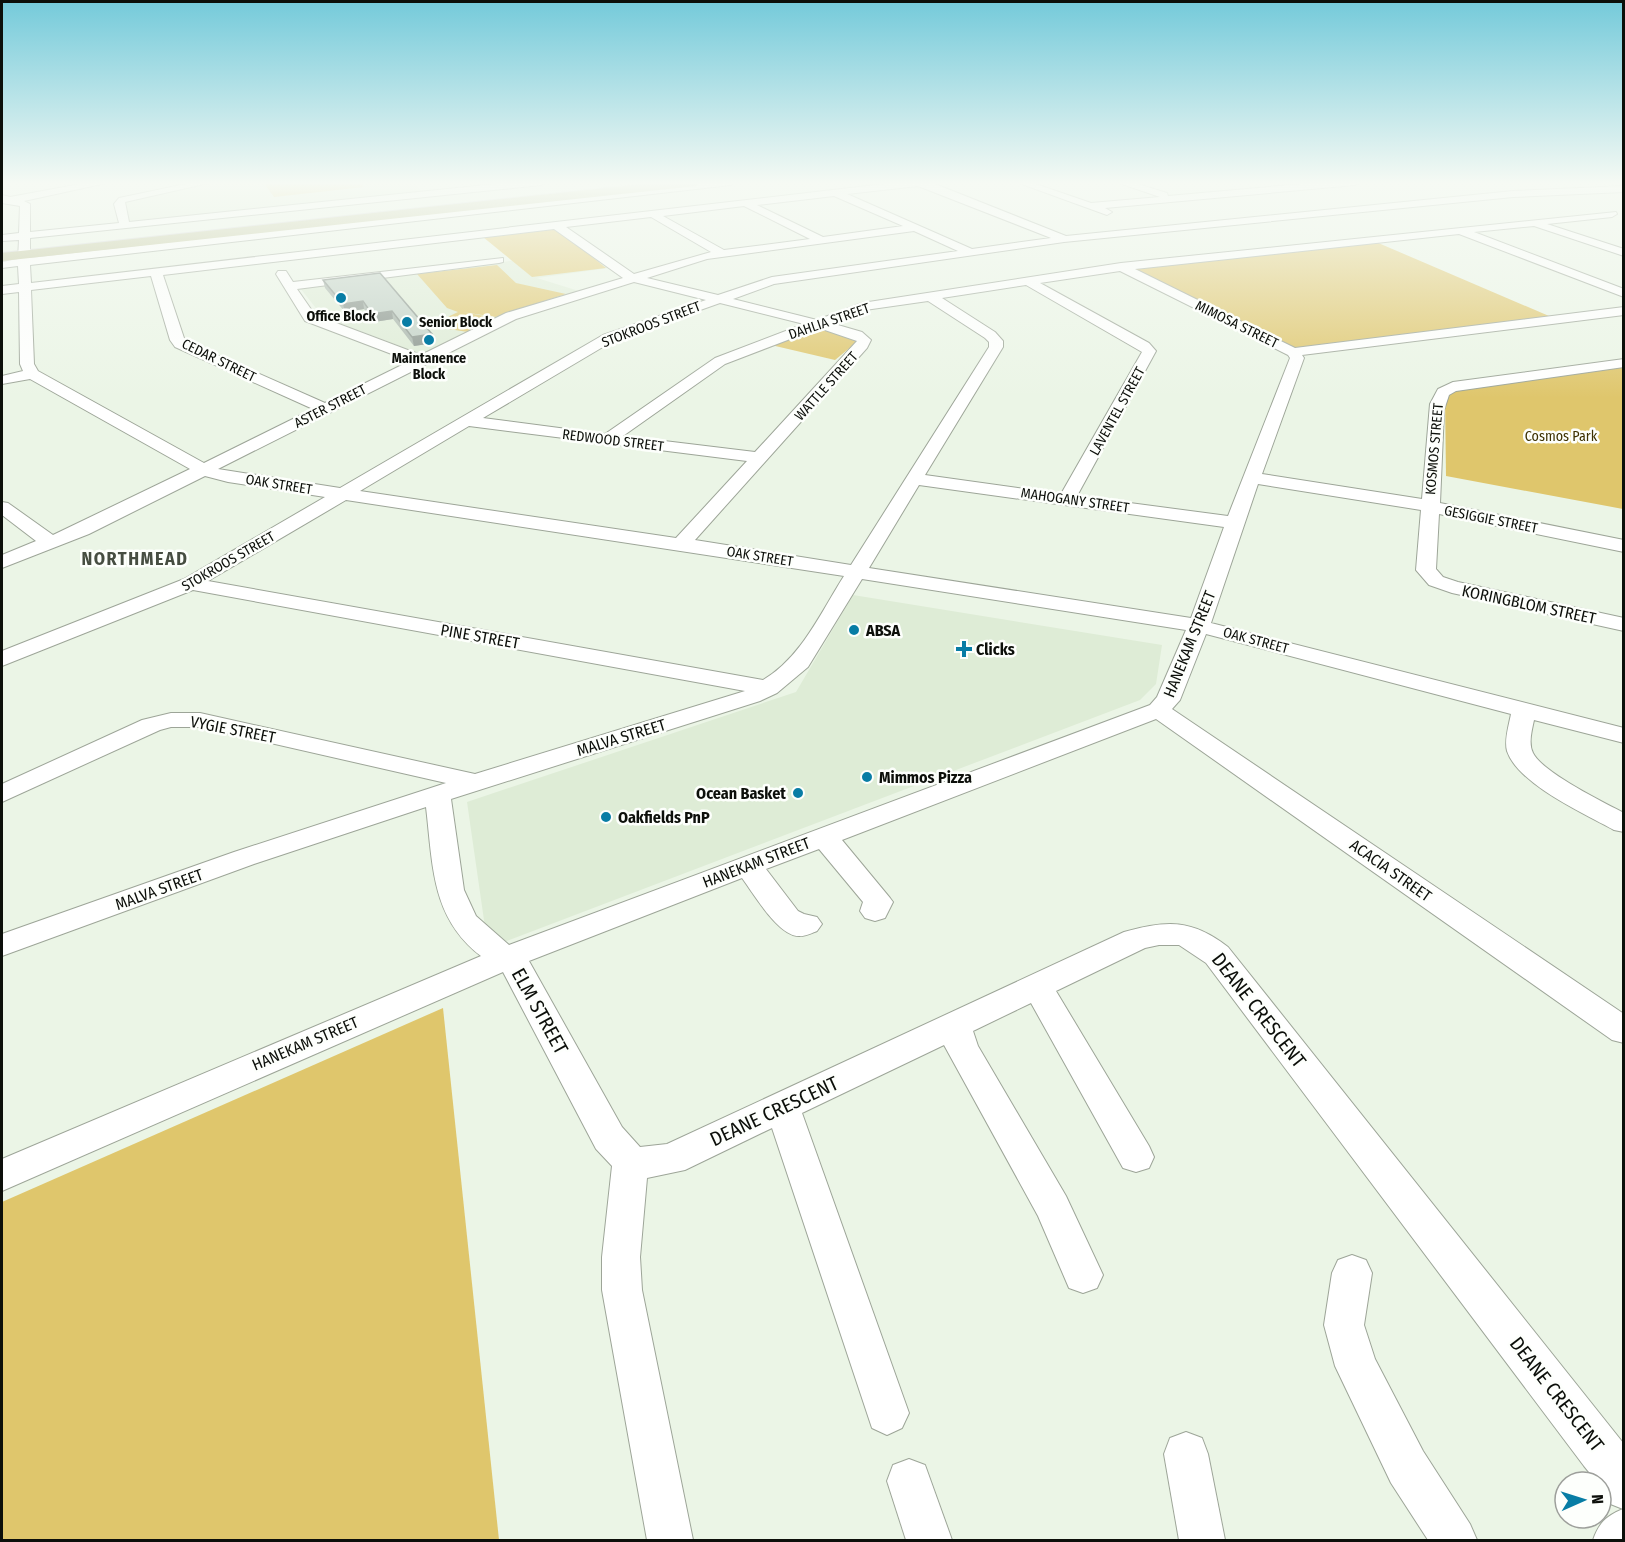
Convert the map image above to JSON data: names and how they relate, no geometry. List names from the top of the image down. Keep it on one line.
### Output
{"streets":{"street":["DAHLIA STREET","STOKROOS STREET","MIMOSA STREET","CEDAR STREET","WATTLE STREET","ASTER STREET","LAVENTEL STREET","REDWOOD STREET","KOSMOS STREET","OAK STREET","MAHOGANY STREET","GESIGGIE STREET","KORINGBLOM STREET","PINE STREET","HANEKAM STREET","VYGIE STREET","MALVA STREET","ACACIA STREET","DEANE CRESCENT","ELM STREET"]},"crossings":[["DAHLIA STREET","MIMOSA STREET"],["DAHLIA STREET","WATTLE STREET"],["DAHLIA STREET","LAVENTEL STREET"],["DAHLIA STREET","REDWOOD STREET"],["DAHLIA STREET","MALVA STREET"],["STOKROOS STREET","WATTLE STREET"],["STOKROOS STREET","REDWOOD STREET"],["STOKROOS STREET","OAK STREET"],["STOKROOS STREET","PINE STREET"],["MIMOSA STREET","HANEKAM STREET"],["CEDAR STREET","ASTER STREET"],["WATTLE STREET","ASTER STREET"],["WATTLE STREET","REDWOOD STREET"],["WATTLE STREET","OAK STREET"],["ASTER STREET","OAK STREET"],["LAVENTEL STREET","MAHOGANY STREET"],["KOSMOS STREET","GESIGGIE STREET"],["KOSMOS STREET","KORINGBLOM STREET"],["OAK STREET","HANEKAM STREET"],["OAK STREET","MALVA STREET"],["MAHOGANY STREET","HANEKAM STREET"],["MAHOGANY STREET","MALVA STREET"],["GESIGGIE STREET","HANEKAM STREET"],["PINE STREET","MALVA STREET"],["HANEKAM STREET","ACACIA STREET"],["HANEKAM STREET","ELM STREET"],["VYGIE STREET","MALVA STREET"],["MALVA STREET","ELM STREET"],["DEANE CRESCENT","ELM STREET"]],"districts":["NORTHMEAD"],"parks":["Cosmos Park"],"places":{"other":["Office Block","Senior Block","Maintanence Block","ABSA","Mimmos Pizza","Ocean Basket","Oakfields PnP"],"health":["Clicks"]},"north":"right"}
